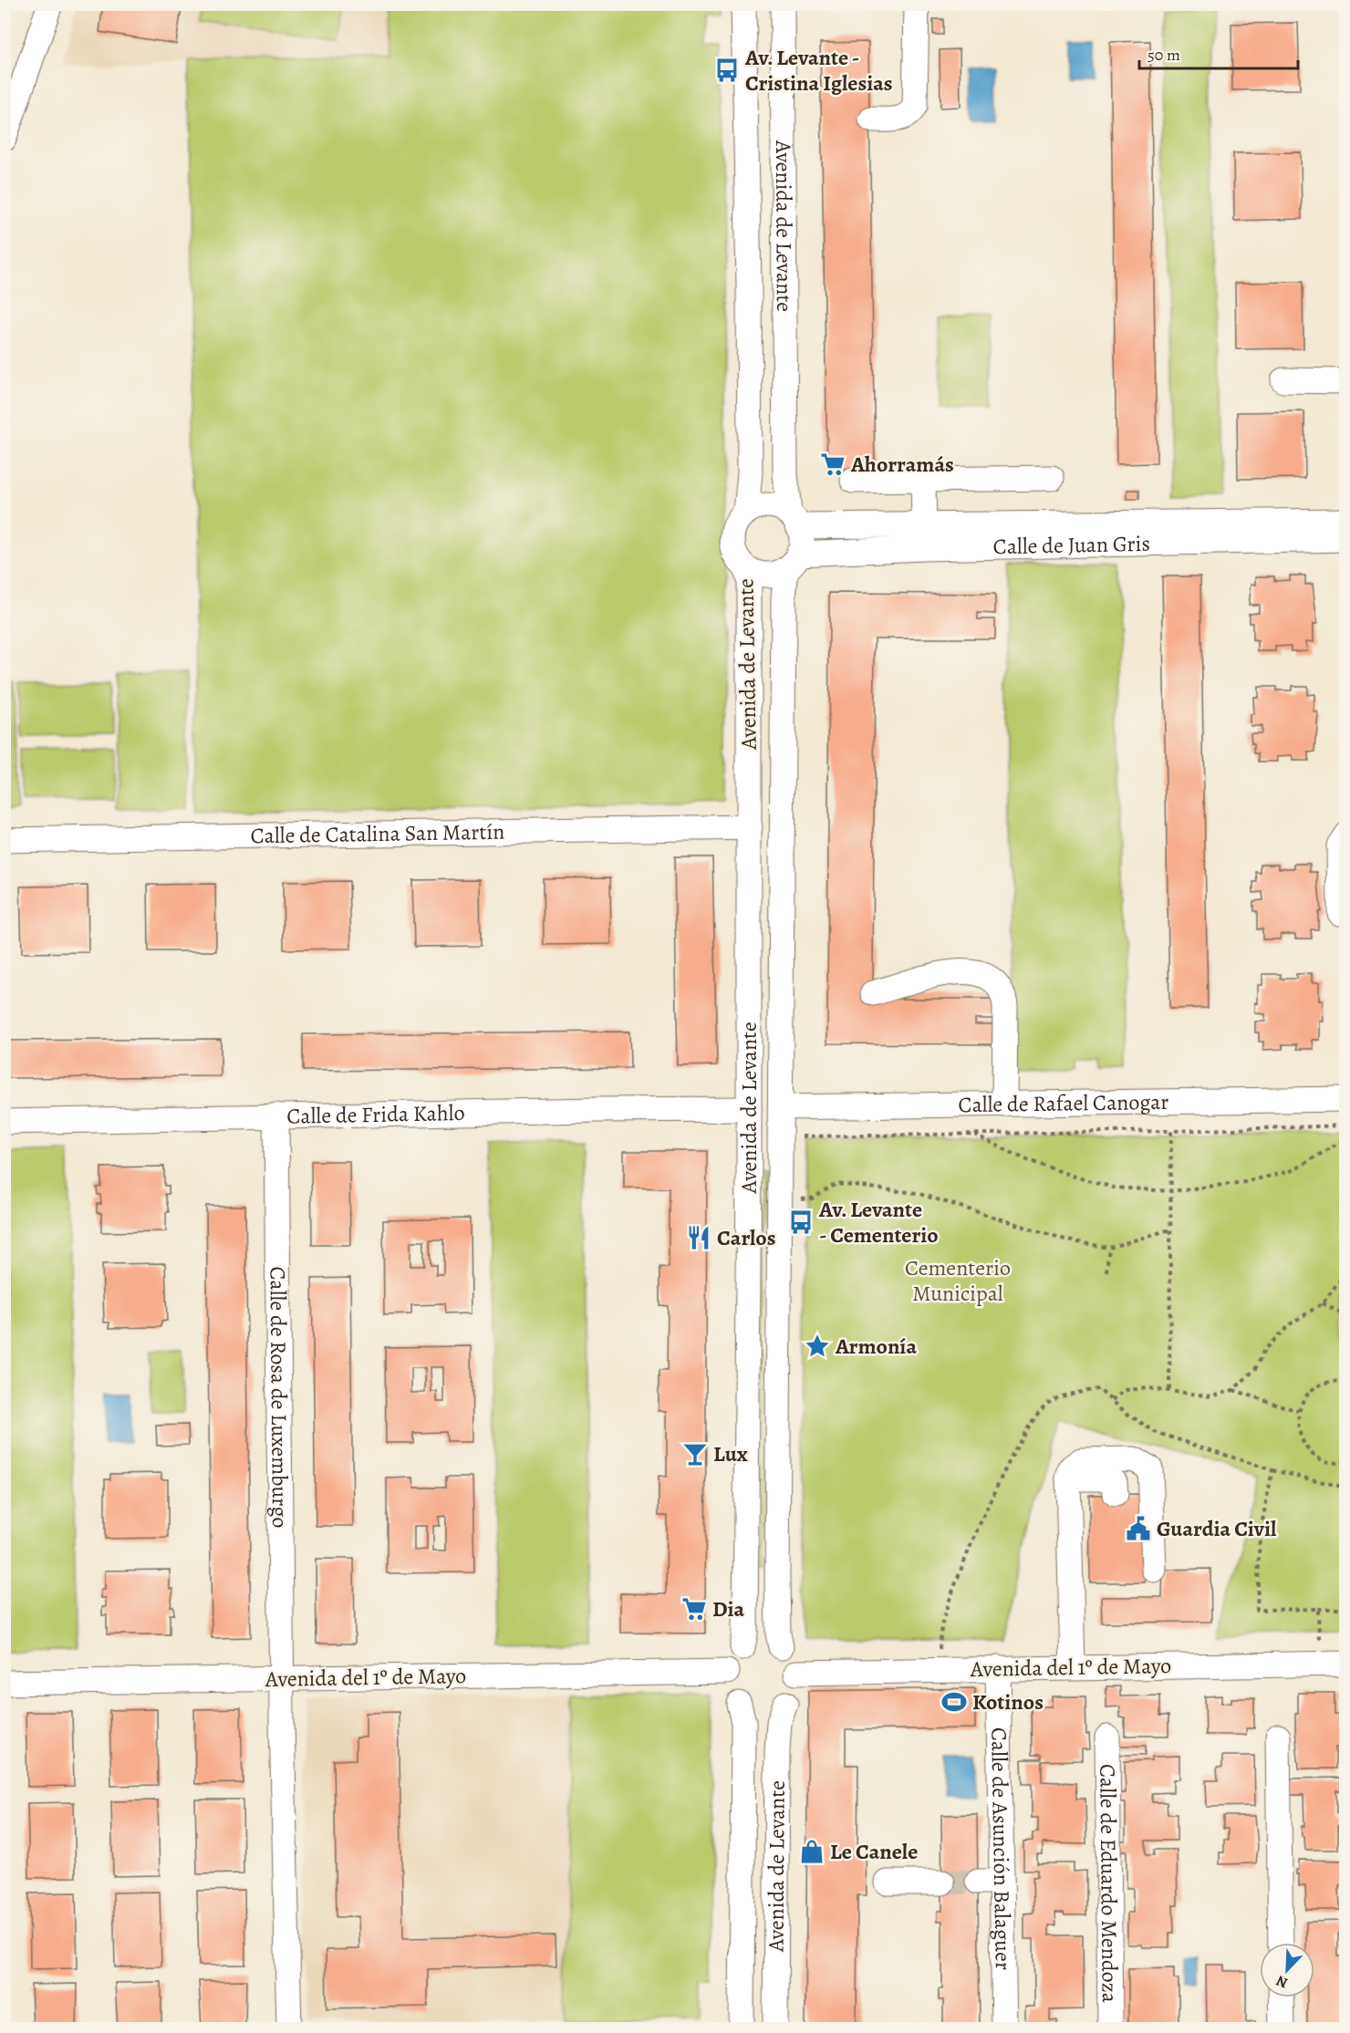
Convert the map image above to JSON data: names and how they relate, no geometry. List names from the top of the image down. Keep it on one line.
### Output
{"streets":{"street":["Avenida de Levante","Calle de Juan Gris","Calle de Catalina San Martín","Calle de Rafael Canogar","Calle de Frida Kahlo","Calle de Rosa de Luxemburgo","Avenida del 1º de Mayo","Calle de Asunción Balaguer","Calle de Eduardo Mendoza"]},"crossings":[["Avenida de Levante","Calle de Juan Gris"],["Avenida de Levante","Calle de Catalina San Martín"],["Avenida de Levante","Calle de Rafael Canogar"],["Avenida de Levante","Calle de Frida Kahlo"],["Avenida de Levante","Avenida del 1º de Mayo"],["Calle de Frida Kahlo","Calle de Rosa de Luxemburgo"],["Calle de Rosa de Luxemburgo","Avenida del 1º de Mayo"],["Avenida del 1º de Mayo","Calle de Asunción Balaguer"]],"parks":["Cementerio Municipal"],"places":{"bus stop":["Av. Levante - Cristina Iglesias","Av. Levante - Cementerio"],"supermarket":["Ahorramás","Dia"],"restaurant":["Carlos"],"place":["Armonía"],"bar":["Lux"],"public building":["Guardia Civil"],"sports":["Kotinos"],"shop":["Le Canele"]},"scale_bar":"50 m","north":"bottom left"}
